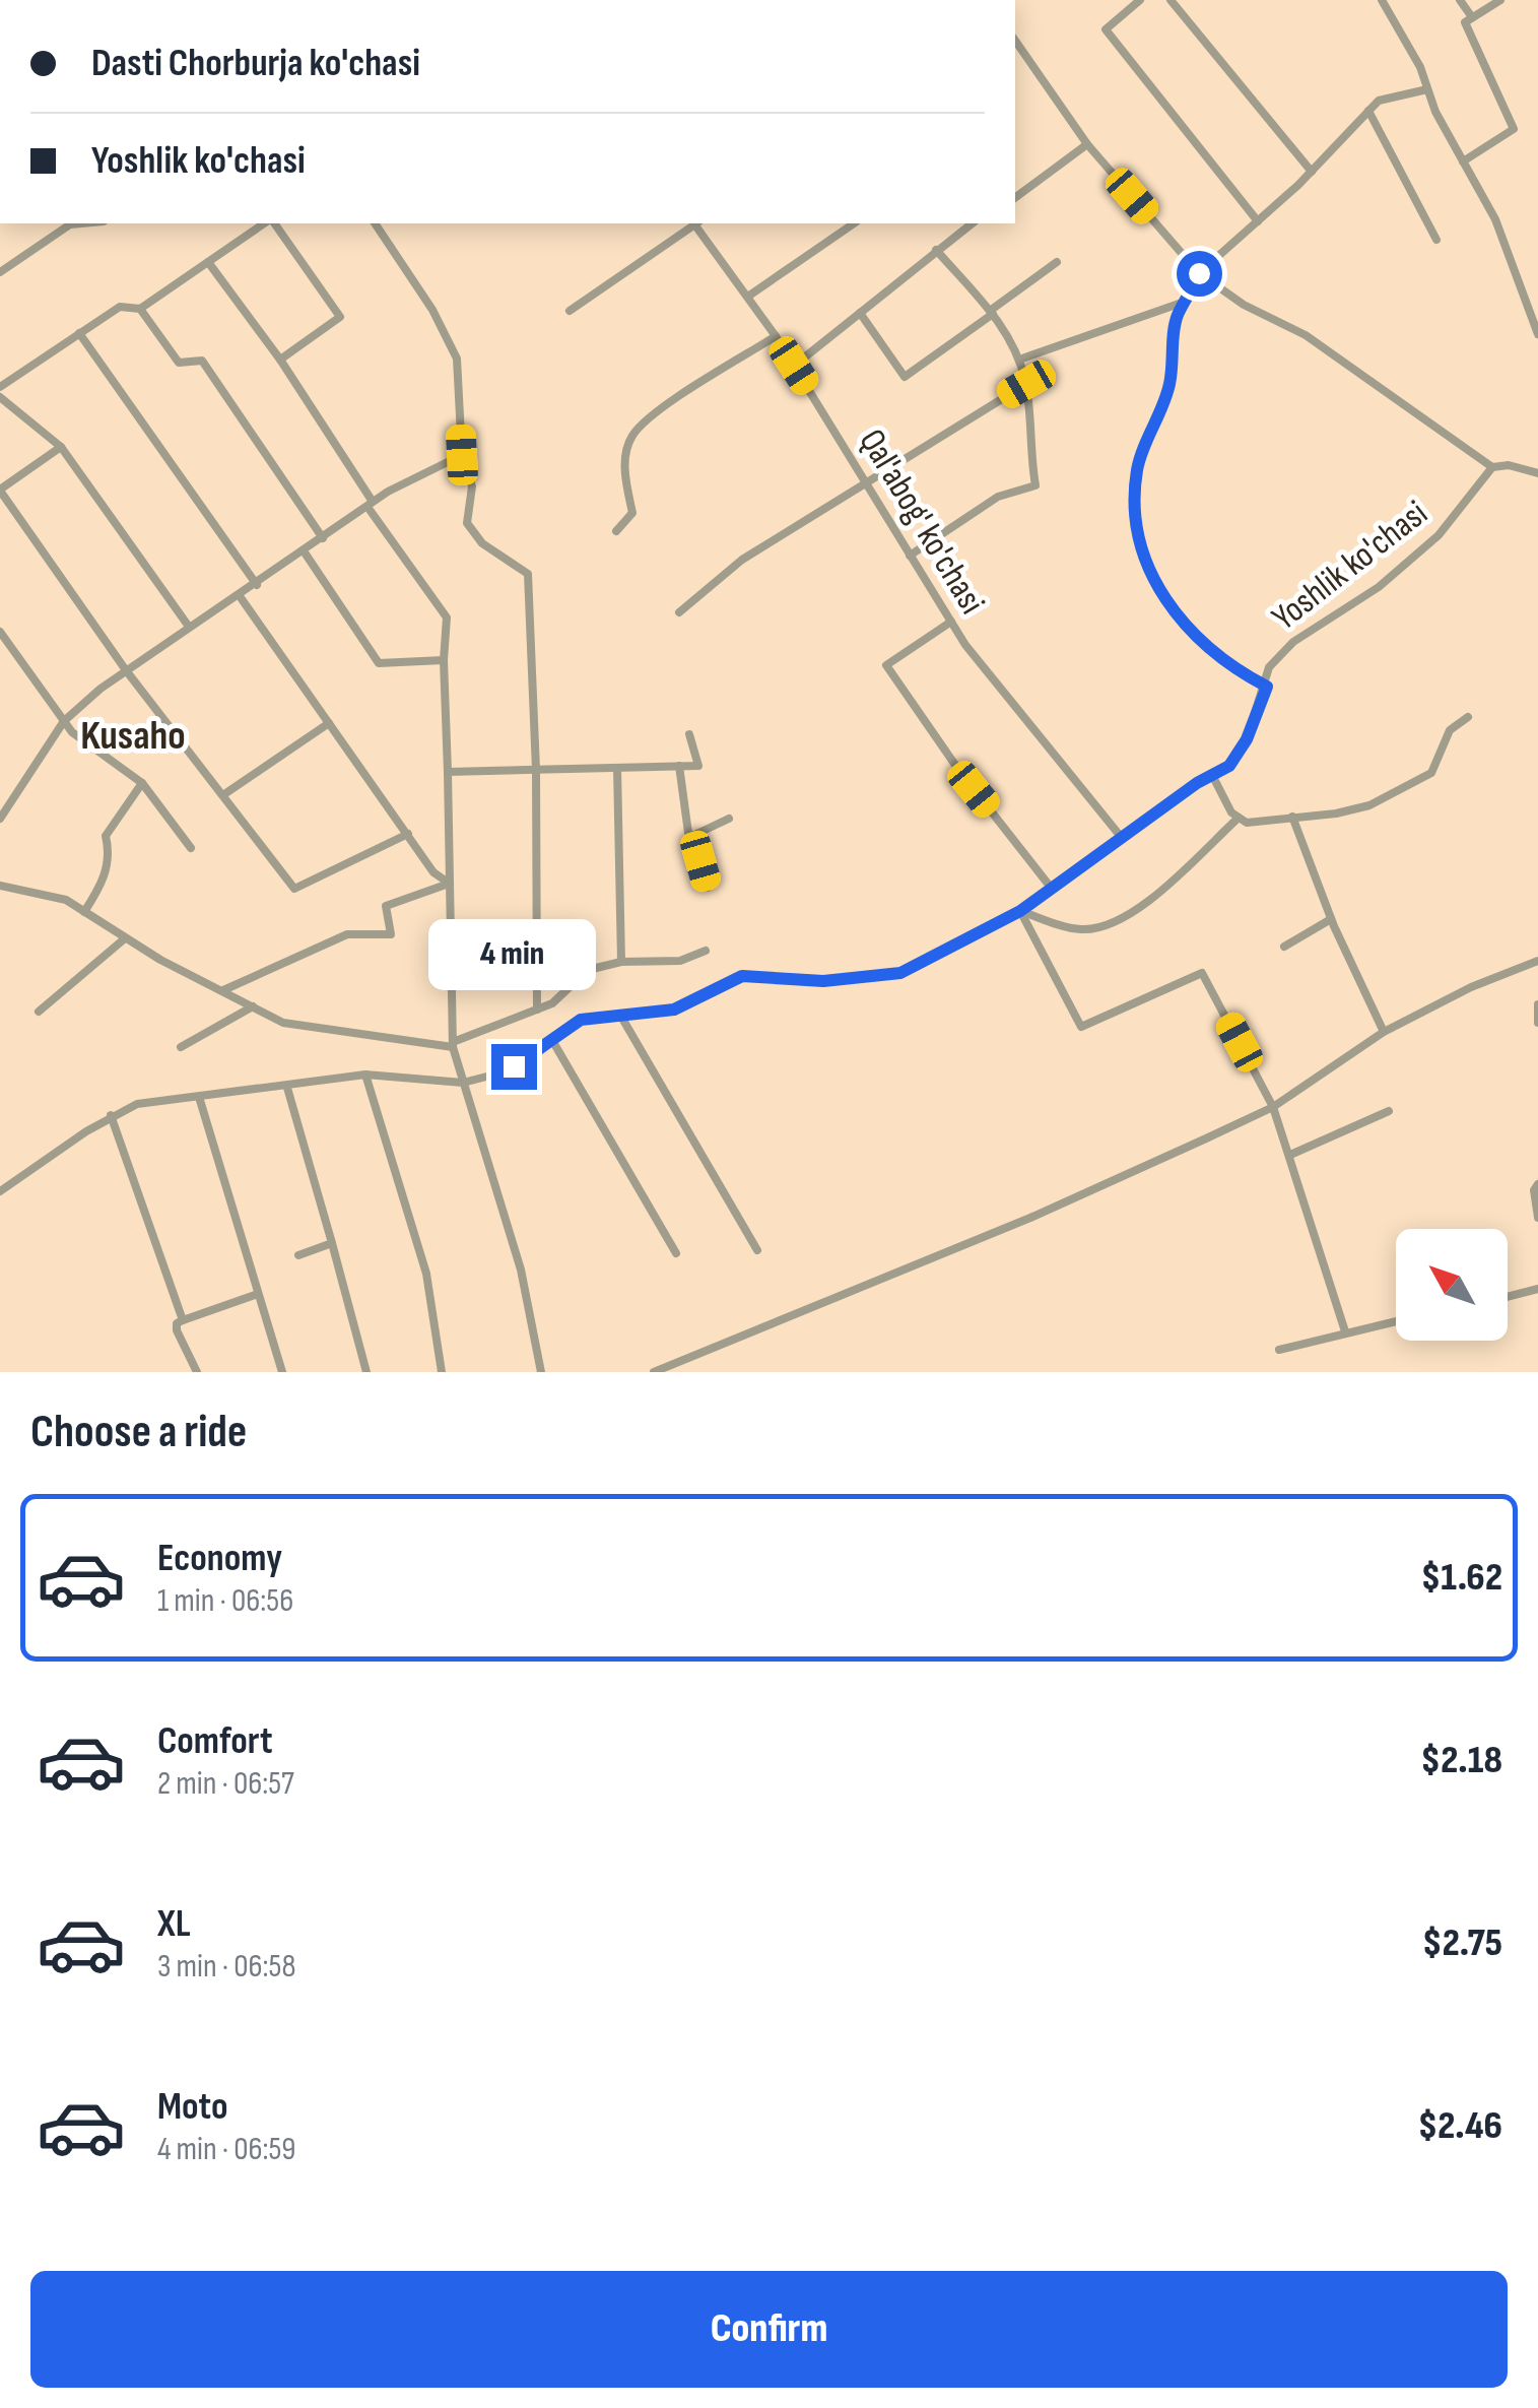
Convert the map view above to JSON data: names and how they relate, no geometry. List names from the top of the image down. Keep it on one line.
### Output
{"streets":{"street":["Qal'abog' ko'chasi","Yoshlik ko'chasi"]},"crossings":[["Qal'abog' ko'chasi","Yoshlik ko'chasi"]],"districts":["Kusaho"],"north":"top left","page":{"banner":["Dasti Chorburja ko'chasi","Yoshlik ko'chasi"],"bubble":"4 min","heading":"Choose a ride","list":[{"name":"Economy","note":"1 min · 06:56","value":"$1.62"},{"name":"Comfort","note":"2 min · 06:57","value":"$2.18"},{"name":"XL","note":"3 min · 06:58","value":"$2.75"},{"name":"Moto","note":"4 min · 06:59","value":"$2.46"}],"buttons":"Confirm"}}
